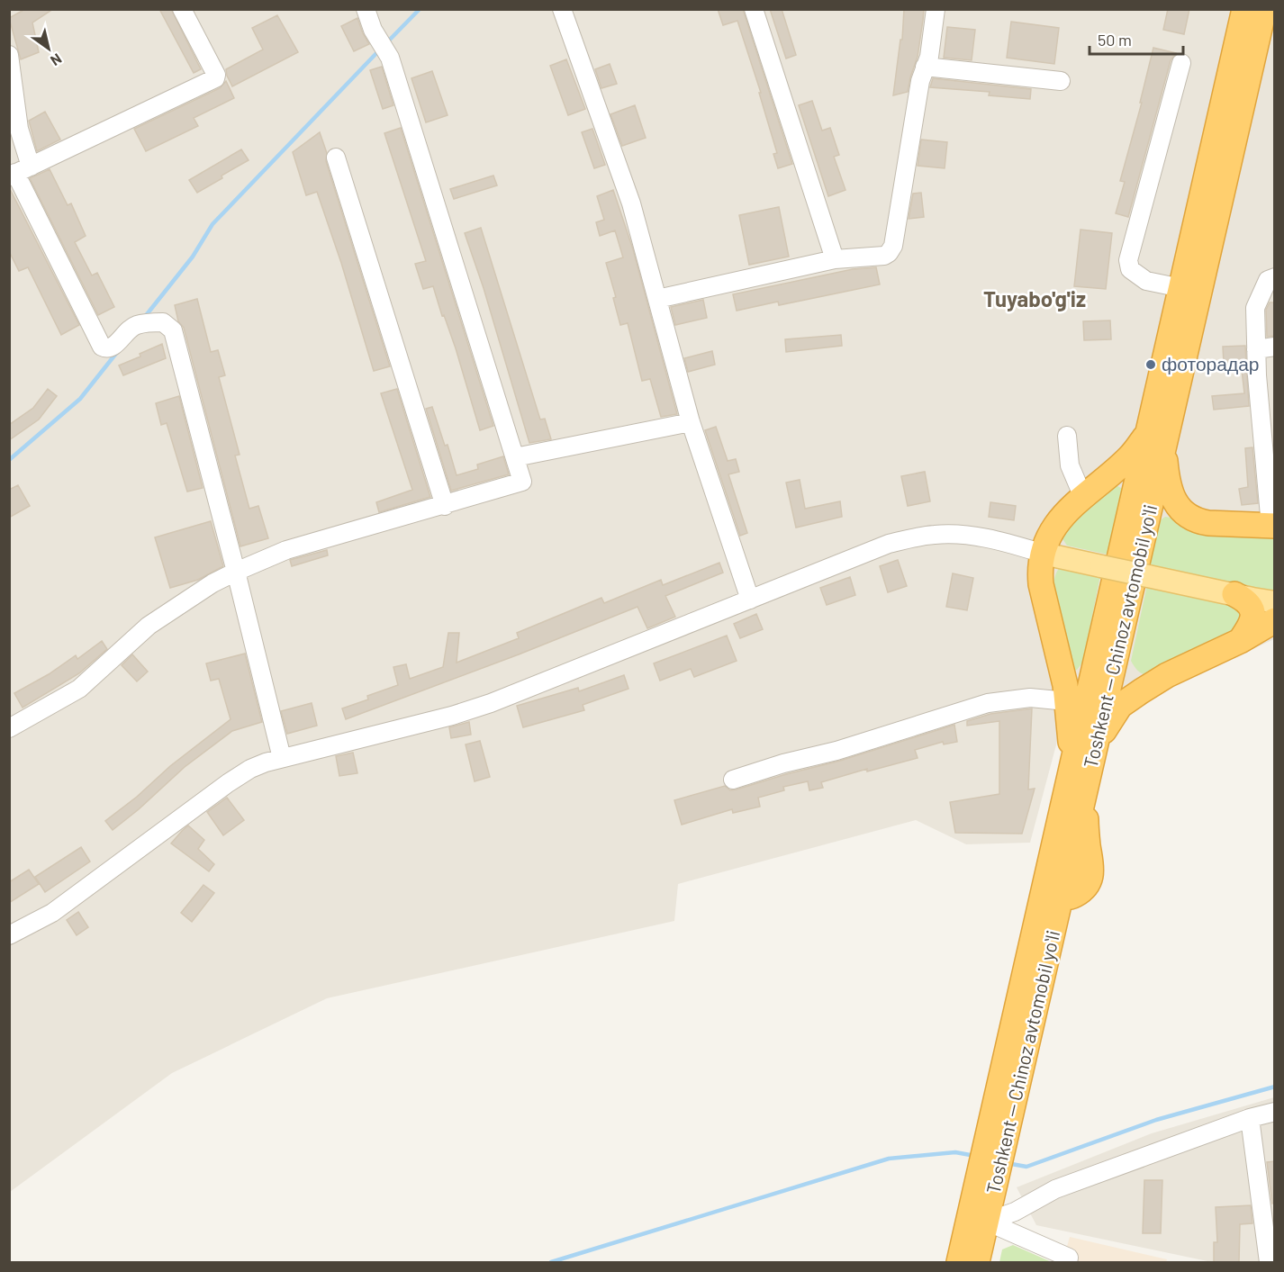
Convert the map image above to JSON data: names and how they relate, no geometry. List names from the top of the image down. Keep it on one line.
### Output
{"streets":{"highway":["Toshkent — Chinoz avtomobil yoʻli"]},"districts":["Tuyabo'g'iz"],"places":["фоторадар"],"scale_bar":"50 m","north":"bottom right"}
